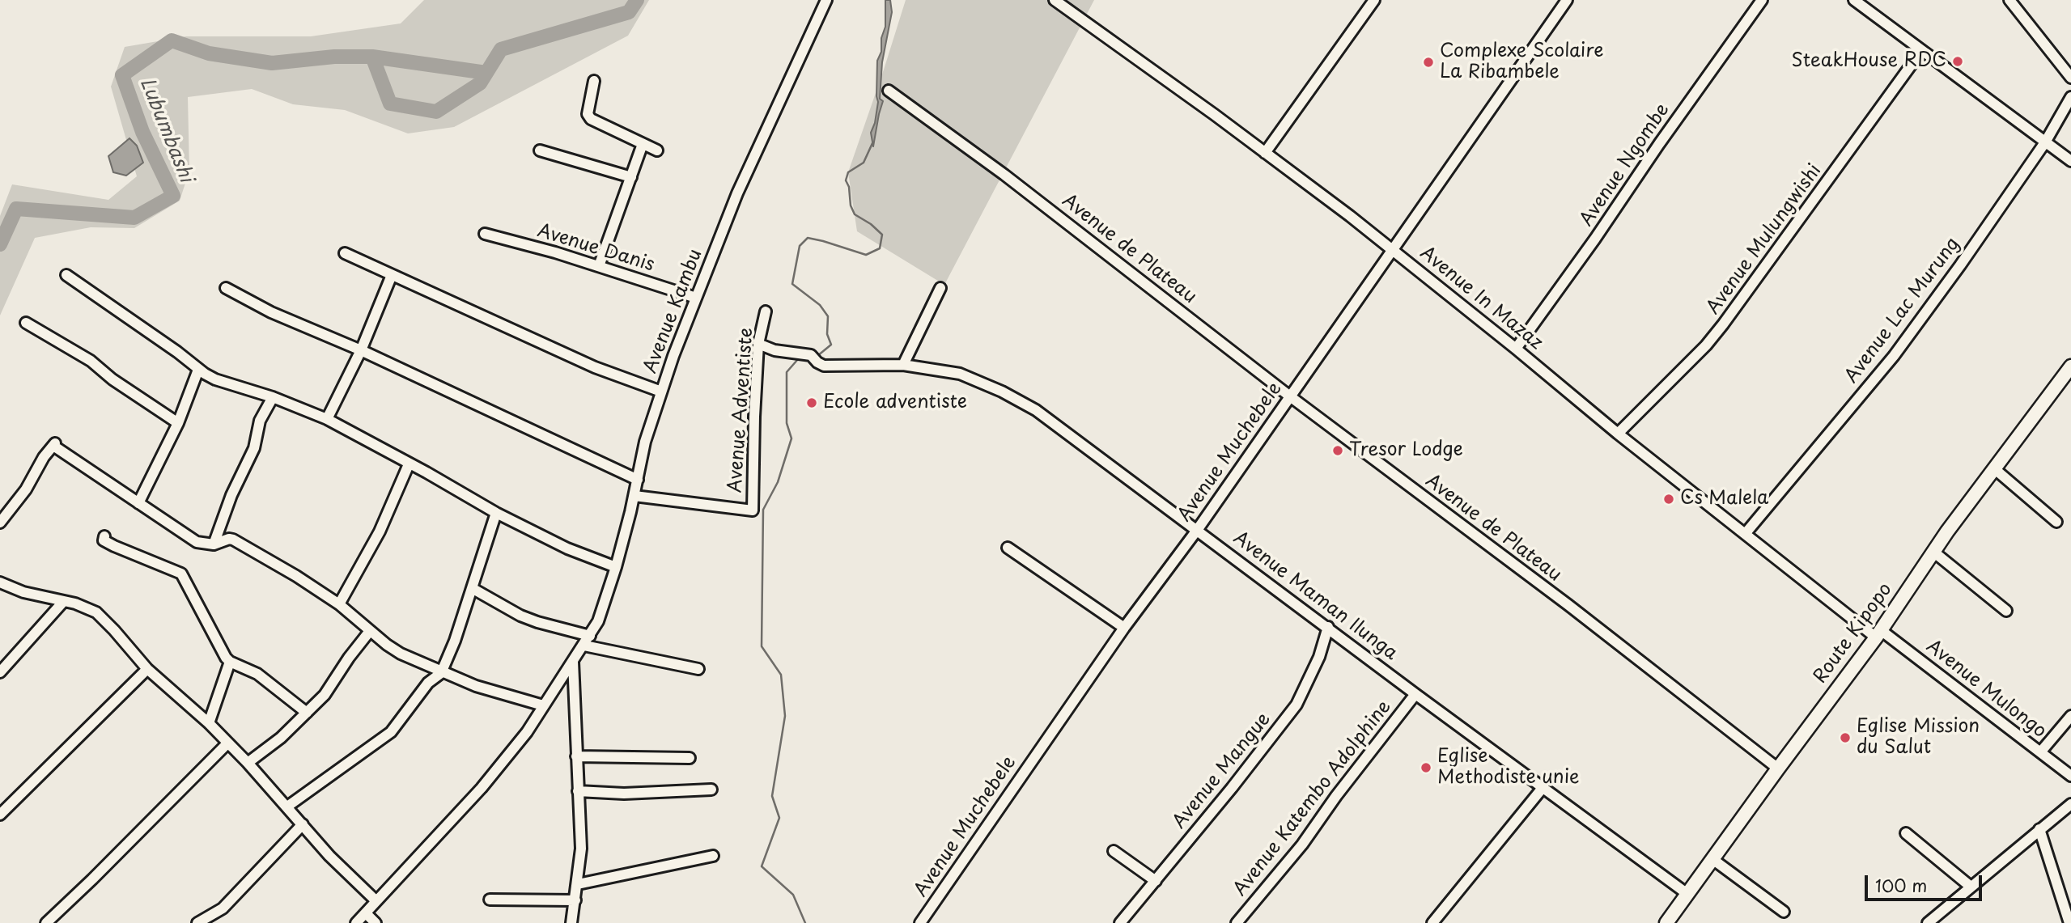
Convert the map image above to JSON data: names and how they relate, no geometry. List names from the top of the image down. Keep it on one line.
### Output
{"streets":{"main road":["Route Kipopo"],"street":["Avenue Ngombe","Avenue Mulungwishi","Avenue Danis","Avenue de Plateau","Avenue In Mazaz","Avenue Lac Murung","Avenue Kambu","Avenue Adventiste","Avenue Muchebele","Avenue Maman Ilunga","Avenue Mulongo","Avenue Mangue","Avenue Katembo Adolphine"]},"crossings":[["Avenue Ngombe","Avenue In Mazaz"],["Avenue Mulungwishi","Avenue In Mazaz"],["Avenue Danis","Avenue Kambu"],["Avenue de Plateau","Avenue Muchebele"],["Avenue de Plateau","Route Kipopo"],["Avenue In Mazaz","Avenue Lac Murung"],["Avenue In Mazaz","Avenue Muchebele"],["Avenue In Mazaz","Route Kipopo"],["Avenue In Mazaz","Avenue Mulongo"],["Avenue Kambu","Avenue Adventiste"],["Avenue Adventiste","Avenue Maman Ilunga"],["Avenue Muchebele","Avenue Maman Ilunga"],["Avenue Maman Ilunga","Route Kipopo"],["Avenue Maman Ilunga","Avenue Mangue"],["Avenue Maman Ilunga","Avenue Katembo Adolphine"],["Route Kipopo","Avenue Mulongo"]],"water":["Lubumbashi"],"places":["SteakHouse RDC","Complexe Scolaire La Ribambele","Ecole adventiste","Tresor Lodge","Cs Malela","Eglise Mission du Salut","Eglise Methodiste unie"],"scale_bar":"100 m"}
